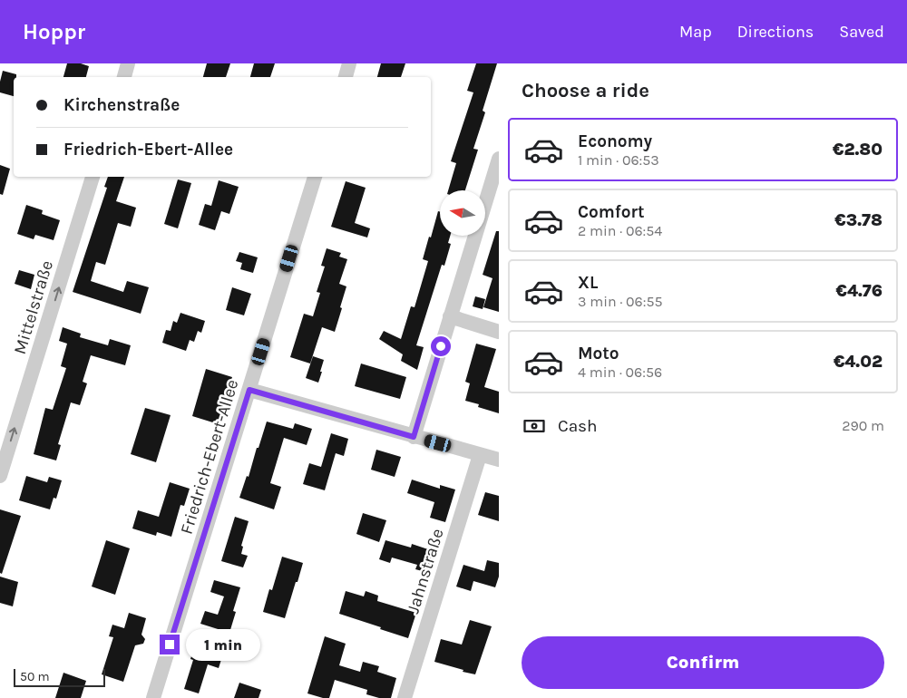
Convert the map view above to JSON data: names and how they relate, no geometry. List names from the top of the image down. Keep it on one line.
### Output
{"streets":{"street":["Mittelstraße","Friedrich-Ebert-Allee","Jahnstraße"]},"one_way":["Mittelstraße"],"scale_bar":"50 m","north":"left","page":{"header":"Hoppr","nav":["Map","Directions","Saved"],"heading":"Choose a ride","banner":["Kirchenstraße","Friedrich-Ebert-Allee"],"list":[{"name":"Economy","note":"1 min · 06:53","value":"€2.80"},{"name":"Comfort","note":"2 min · 06:54","value":"€3.78"},{"name":"XL","note":"3 min · 06:55","value":"€4.76"},{"name":"Moto","note":"4 min · 06:56","value":"€4.02"}],"pay":["Cash","290 m"],"buttons":"Confirm","bubble":"1 min","scale":"50 m"}}
